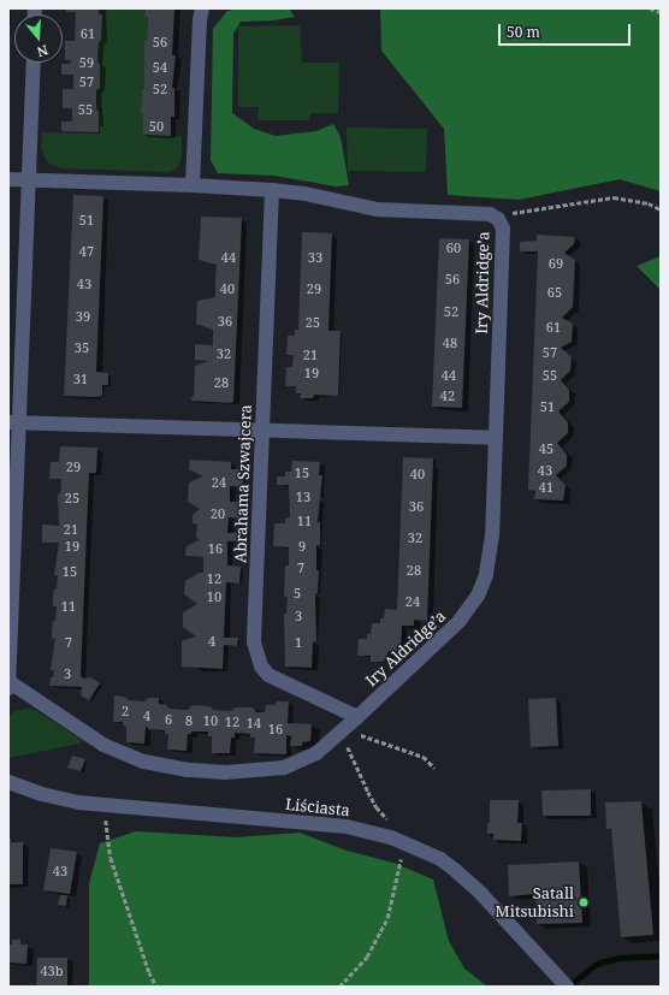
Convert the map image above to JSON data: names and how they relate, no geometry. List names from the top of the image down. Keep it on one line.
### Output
{"streets":{"street":["Iry Aldridge’a","Abrahama Szwajcera","Liściasta"]},"crossings":[["Iry Aldridge’a","Abrahama Szwajcera"]],"places":["Satall Mitsubishi"],"house_numbers":["61","56","59","54","57","52","55","50","51","60","47","44","33","69","56","43","40","29","65","52","39","36","25","61","48","35","57","32","21","19","44","55","31","28","42","51","45","29","43","15","40","24","41","13","25","36","20","11","21","32","19","9","16","7","28","15","12","5","10","24","11","3","4","7","1","3","2","4","6","8","10","12","14","16","43","43b"],"scale_bar":"50 m","north":"bottom"}
